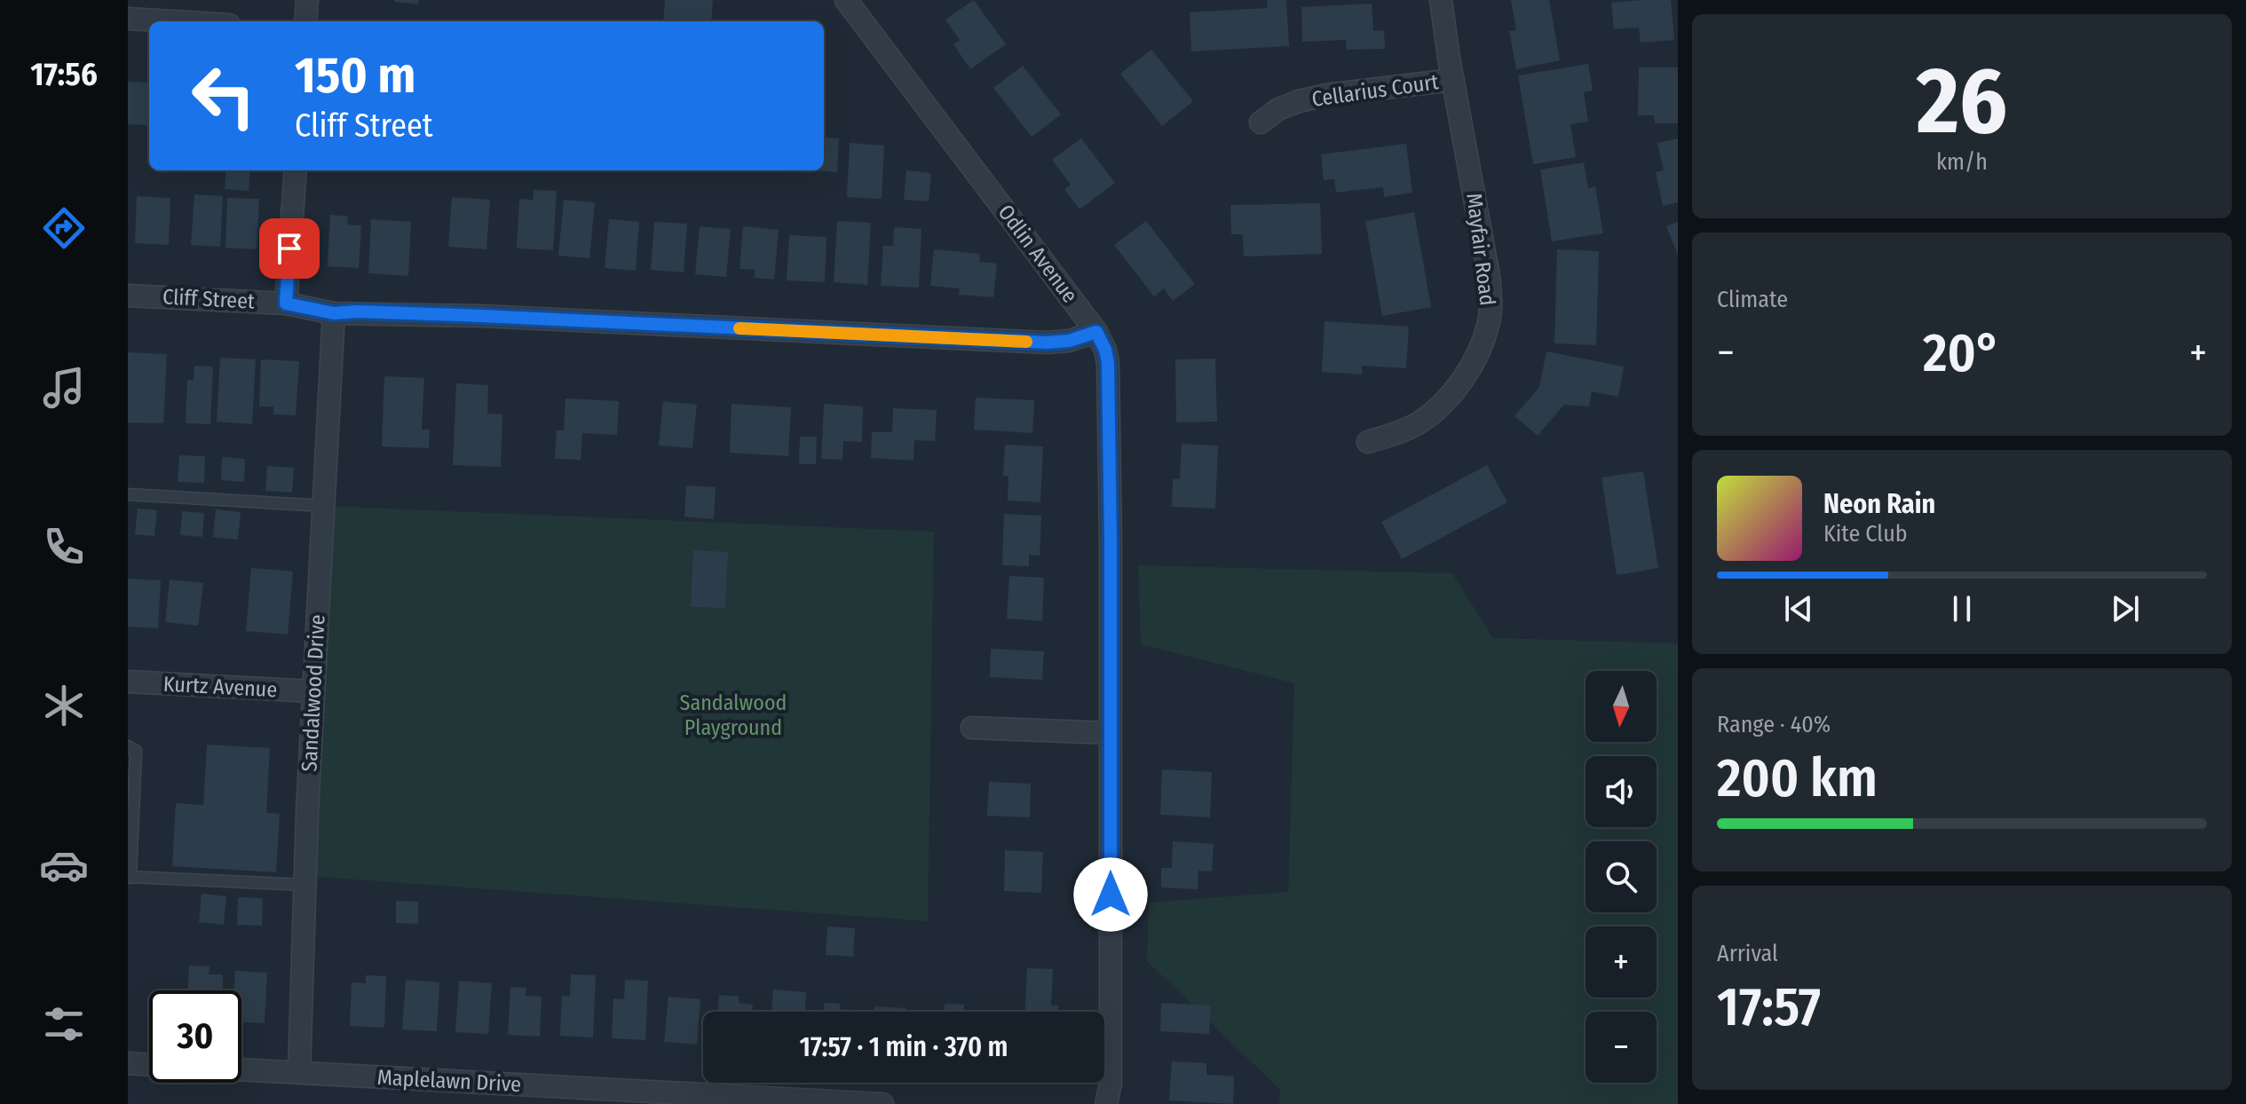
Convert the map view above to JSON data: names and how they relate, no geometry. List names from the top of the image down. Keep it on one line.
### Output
{"streets":{"street":["Cellarius Court","Mayfair Road","Odlin Avenue","Cliff Street","Kurtz Avenue","Sandalwood Drive","Maplelawn Drive"]},"crossings":[["Cellarius Court","Mayfair Road"],["Odlin Avenue","Cliff Street"],["Cliff Street","Sandalwood Drive"],["Kurtz Avenue","Sandalwood Drive"],["Sandalwood Drive","Maplelawn Drive"]],"parks":["Sandalwood Playground"],"north":"bottom","page":{"tabs":"17:56","tile":[["26","km/h"],"Climate",["Range · 40%","200 km"],["Arrival","17:57"]],"turn":["150 m","Cliff Street"],"heat":["−","20°","+"],"song":["Neon Rain","Kite Club"],"map_buttons":["+","−"],"limit":"30","trip":"17:57 · 1 min · 370 m"}}
